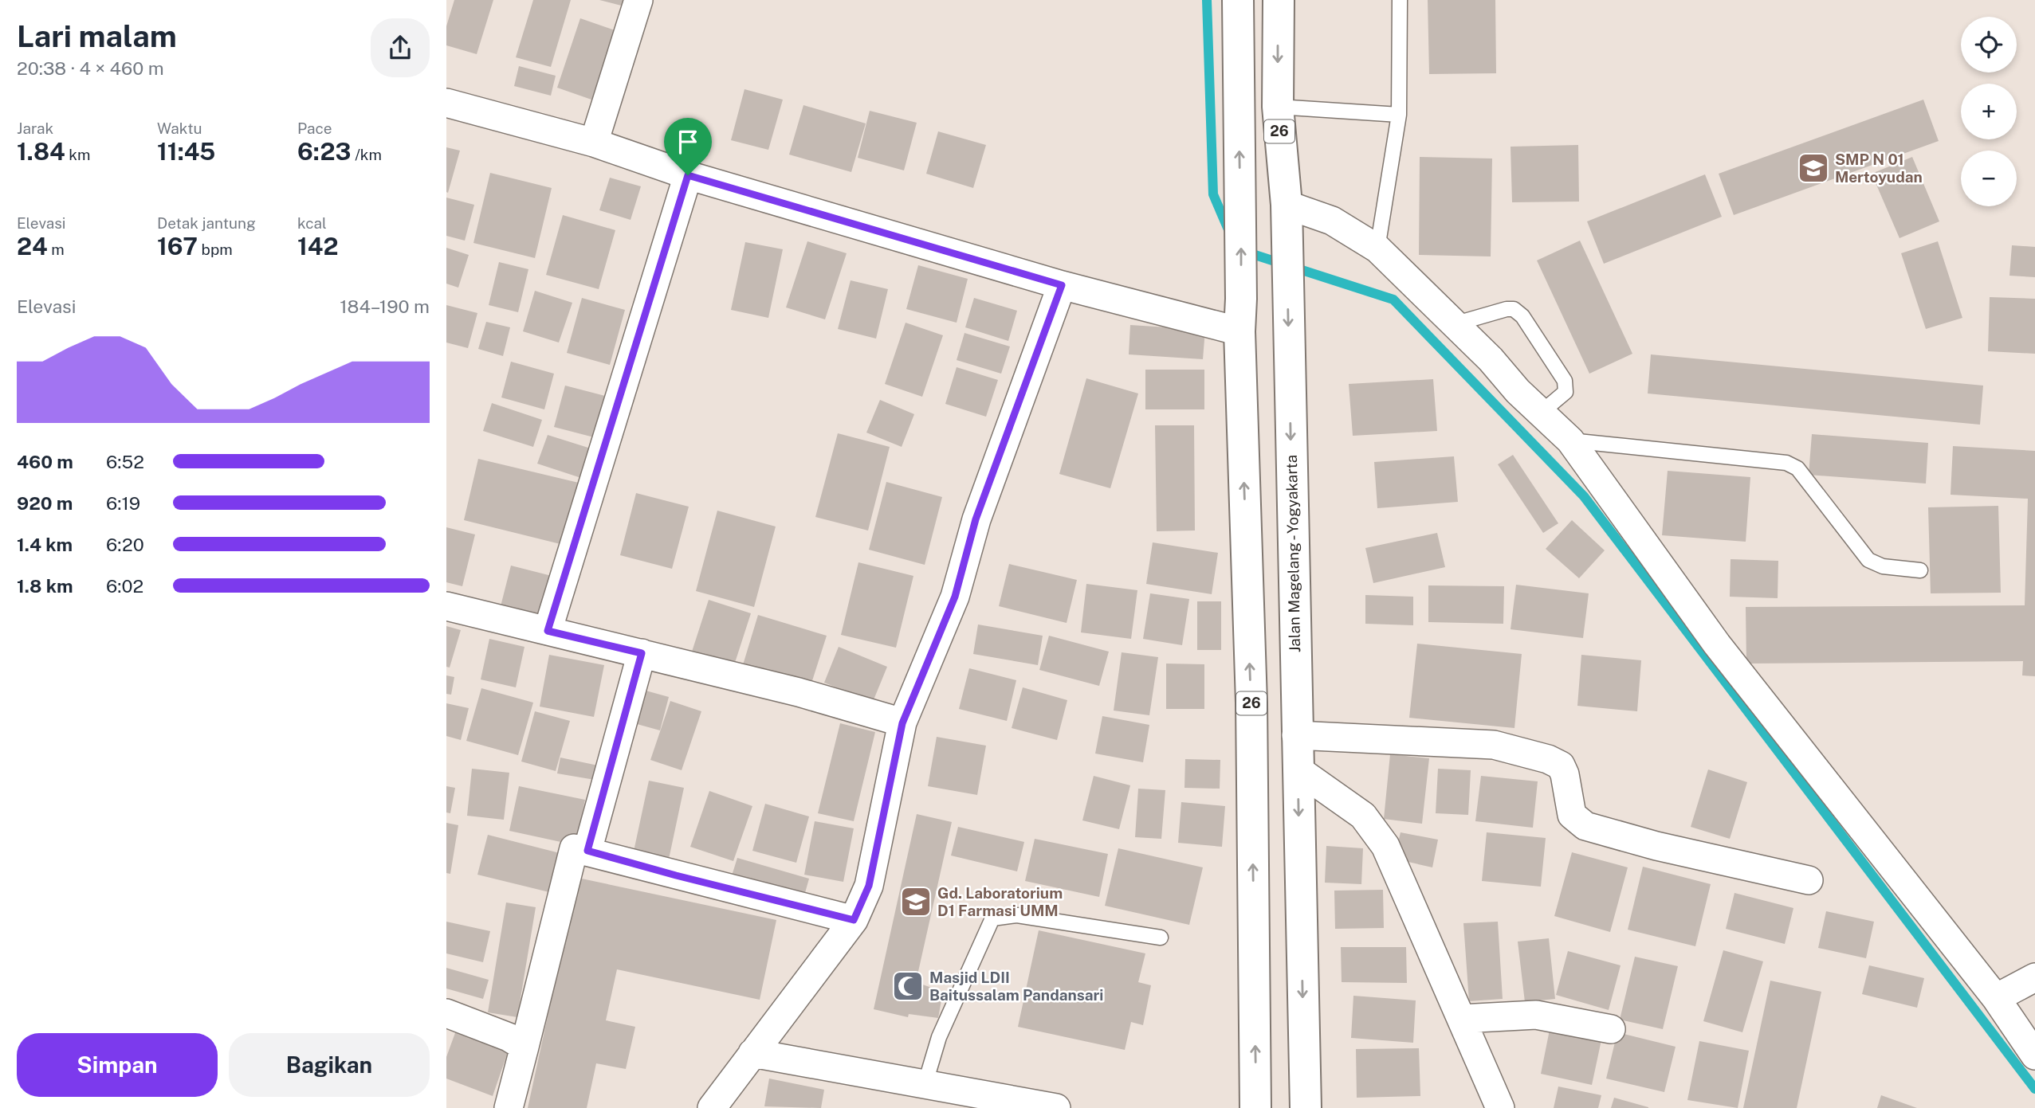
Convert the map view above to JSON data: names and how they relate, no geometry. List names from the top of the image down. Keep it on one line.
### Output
{"streets":{"highway":["26","Jalan Magelang - Yogyakarta"]},"places":{"school or university":["SMP N 01 Mertoyudan","Gd. Laboratorium D1 Farmasi UMM"],"mosque":["Masjid LDII Baitussalam Pandansari"]},"page":{"heading":["Lari malam","20:38 · 4 × 460 m"],"map_buttons":["+","−"],"stats":[["Jarak","1.84 km"],["Waktu","11:45"],["Pace","6:23 /km"],["Elevasi","24 m"],["Detak jantung","167 bpm"],["kcal","142"]],"chart":["Elevasi","184–190 m"],"list":[{"name":"460 m","note":"6:52"},{"name":"920 m","note":"6:19"},{"name":"1.4 km","note":"6:20"},{"name":"1.8 km","note":"6:02"}],"buttons":["Simpan","Bagikan"]}}
